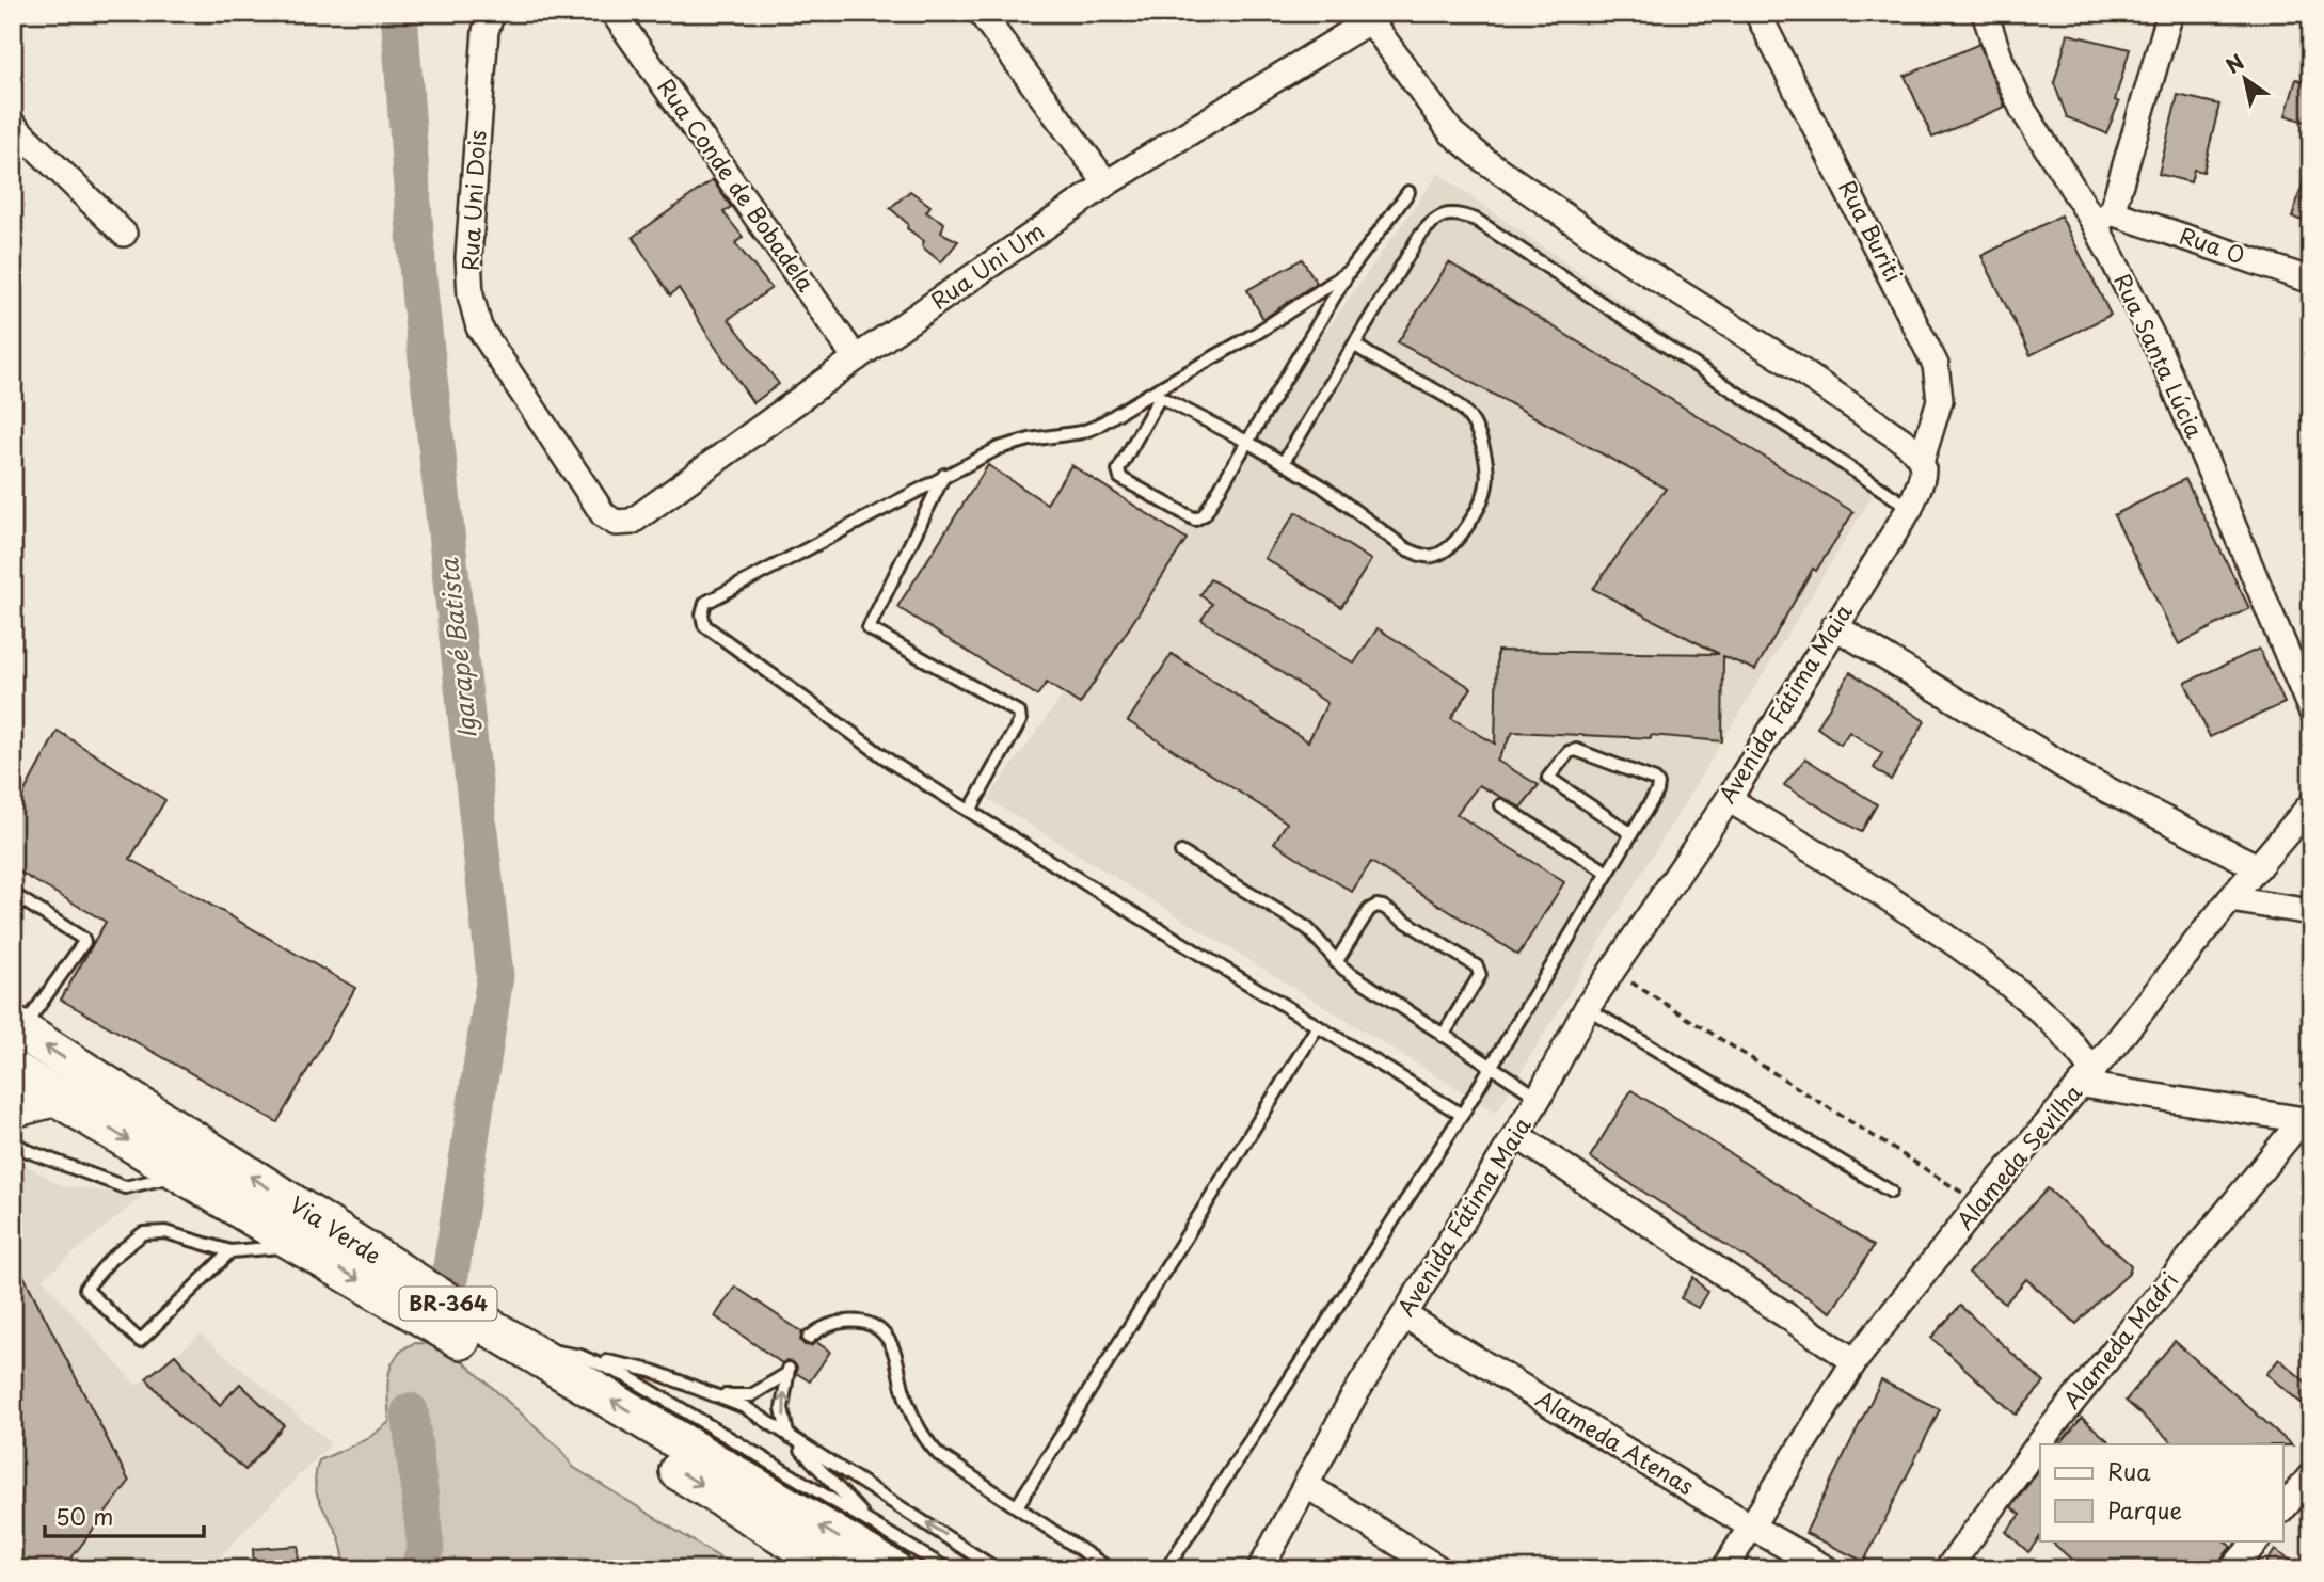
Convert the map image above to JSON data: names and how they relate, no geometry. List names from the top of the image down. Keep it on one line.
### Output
{"streets":{"main road":["Via Verde","BR-364"],"street":["Rua Conde de Bobadela","Rua Uni Dois","Rua Buriti","Rua O","Rua Uni Um","Rua Santa Lúcia","Avenida Fátima Maia","Alameda Sevilha","Alameda Madri","Alameda Atenas"]},"crossings":[["Rua Conde de Bobadela","Rua Uni Um"],["Rua Uni Dois","Rua Uni Um"],["Rua Buriti","Avenida Fátima Maia"],["Rua O","Rua Santa Lúcia"],["Avenida Fátima Maia","Alameda Atenas"],["Alameda Sevilha","Alameda Atenas"]],"water":["Igarapé Batista"],"legend":["Rua","Parque"],"scale_bar":"50 m","north":"top left"}
